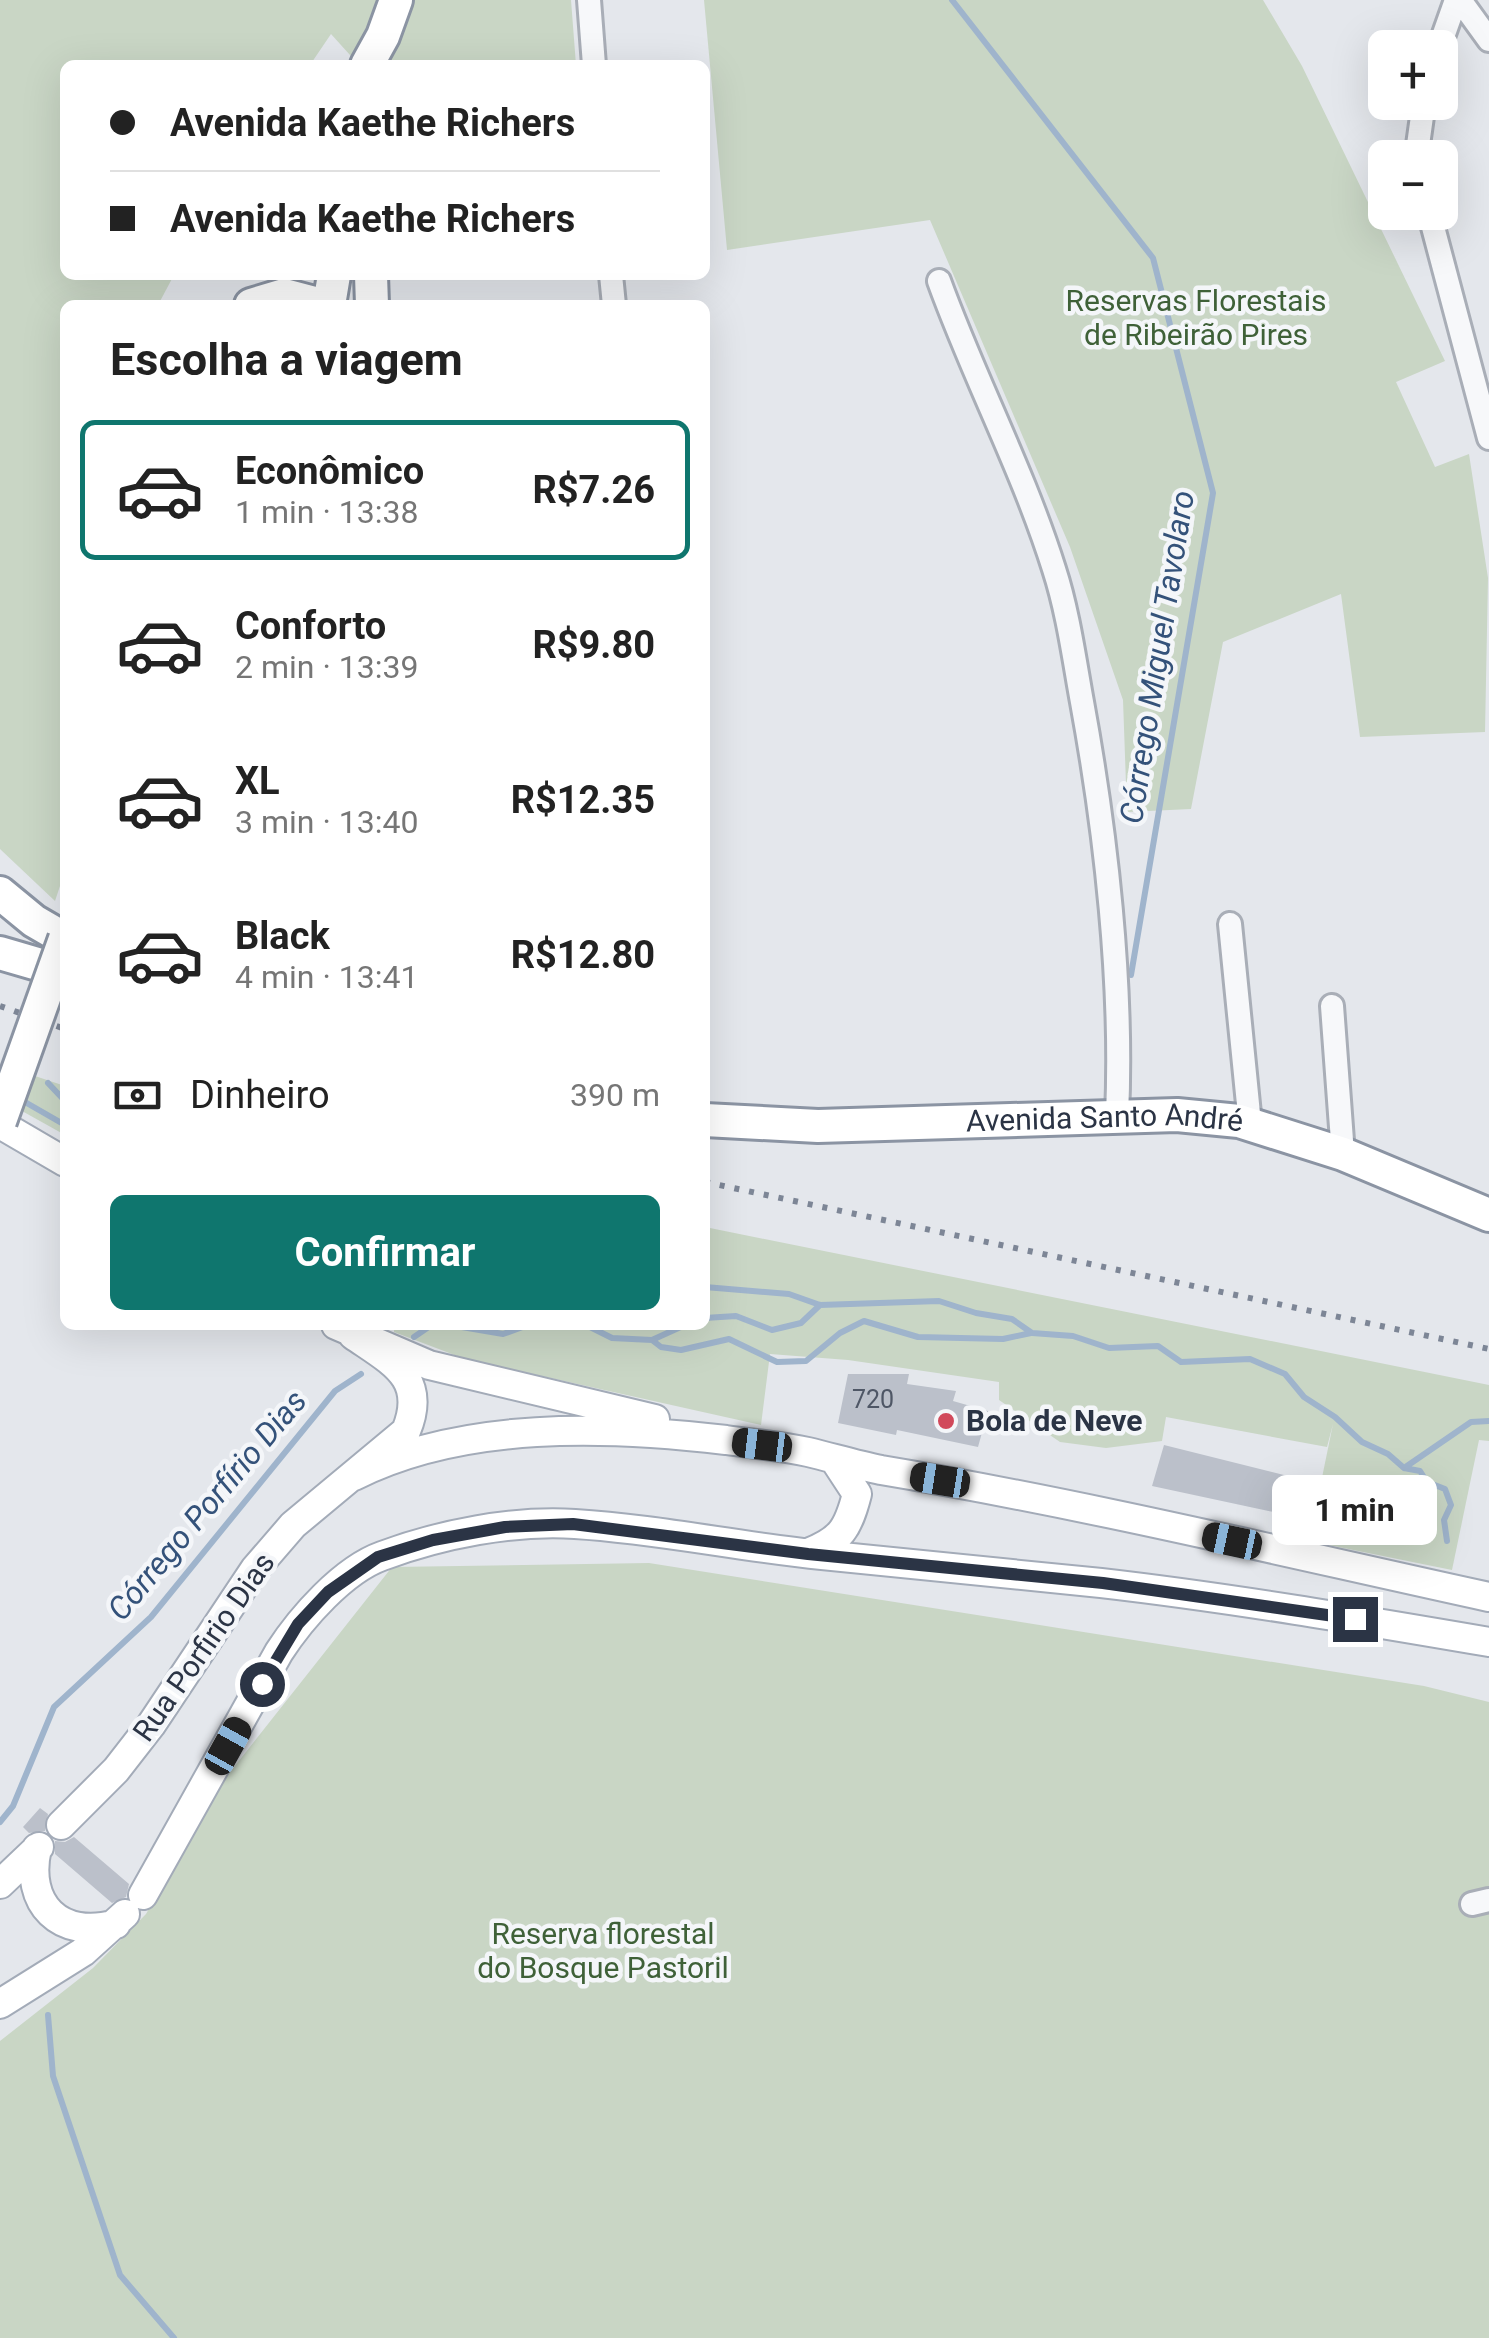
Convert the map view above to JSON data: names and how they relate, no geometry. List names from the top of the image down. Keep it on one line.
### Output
{"streets":{"highway":["Avenida Santo André"],"main road":["Rua Porfirio Dias"]},"water":["Córrego Miguel Tavolaro","Córrego Porfírio Dias"],"parks":["Reservas Florestais de Ribeirão Pires","Reserva florestal do Bosque Pastoril"],"places":["Bola de Neve"],"house_numbers":["720"],"page":{"map_buttons":["+","−"],"banner":["Avenida Kaethe Richers","Avenida Kaethe Richers"],"heading":"Escolha a viagem","list":[{"name":"Econômico","note":"1 min · 13:38","value":"R$7.26"},{"name":"Conforto","note":"2 min · 13:39","value":"R$9.80"},{"name":"XL","note":"3 min · 13:40","value":"R$12.35"},{"name":"Black","note":"4 min · 13:41","value":"R$12.80"}],"pay":["Dinheiro","390 m"],"buttons":"Confirmar","bubble":"1 min"}}
